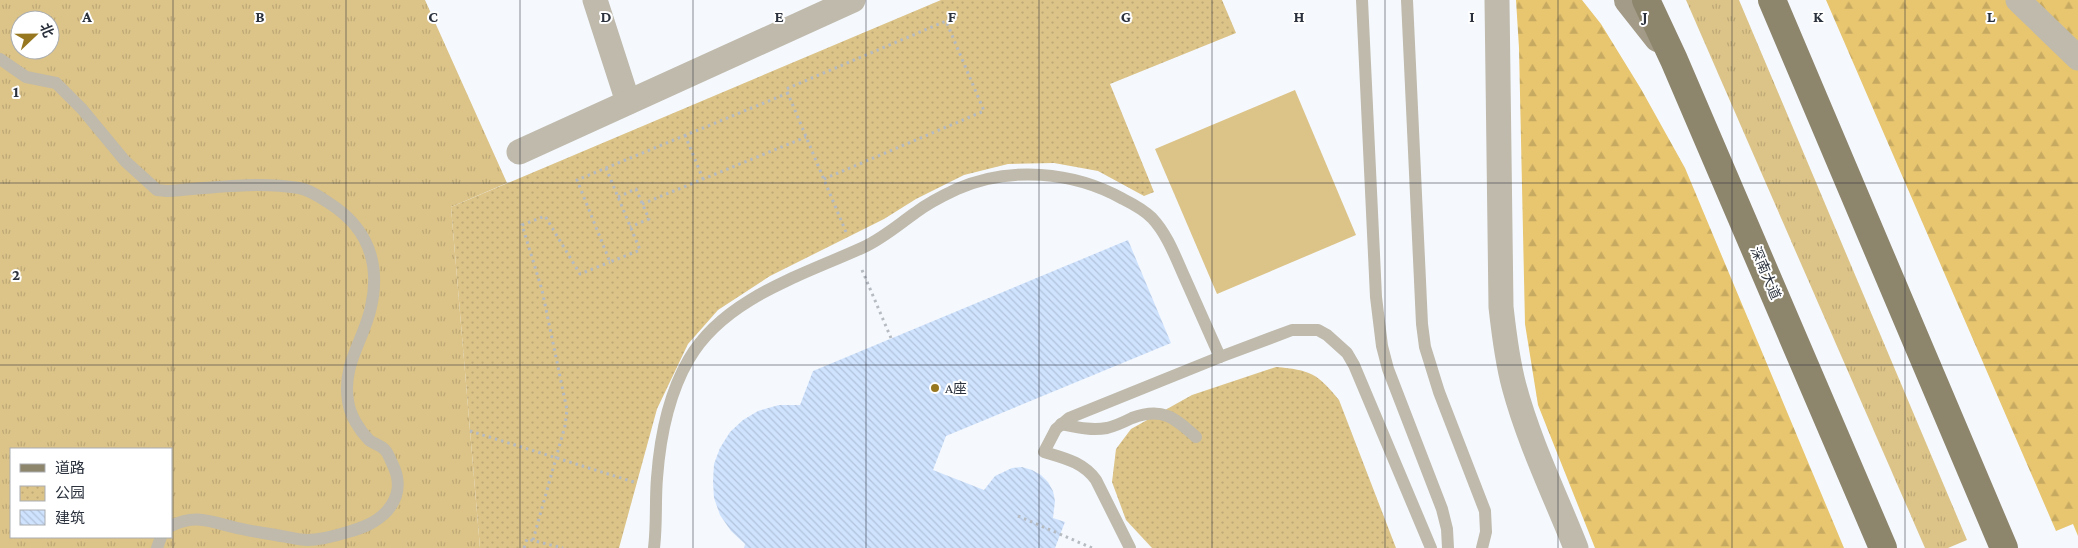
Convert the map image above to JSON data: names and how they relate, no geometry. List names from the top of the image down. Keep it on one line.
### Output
{"streets":{"main road":["深南大道"]},"places":["A座"],"legend":["道路","公园","建筑"],"north":"right","grid":{"columns":["A","B","C","D","E","F","G","H","I","J","K","L"],"rows":["1","2"]}}
